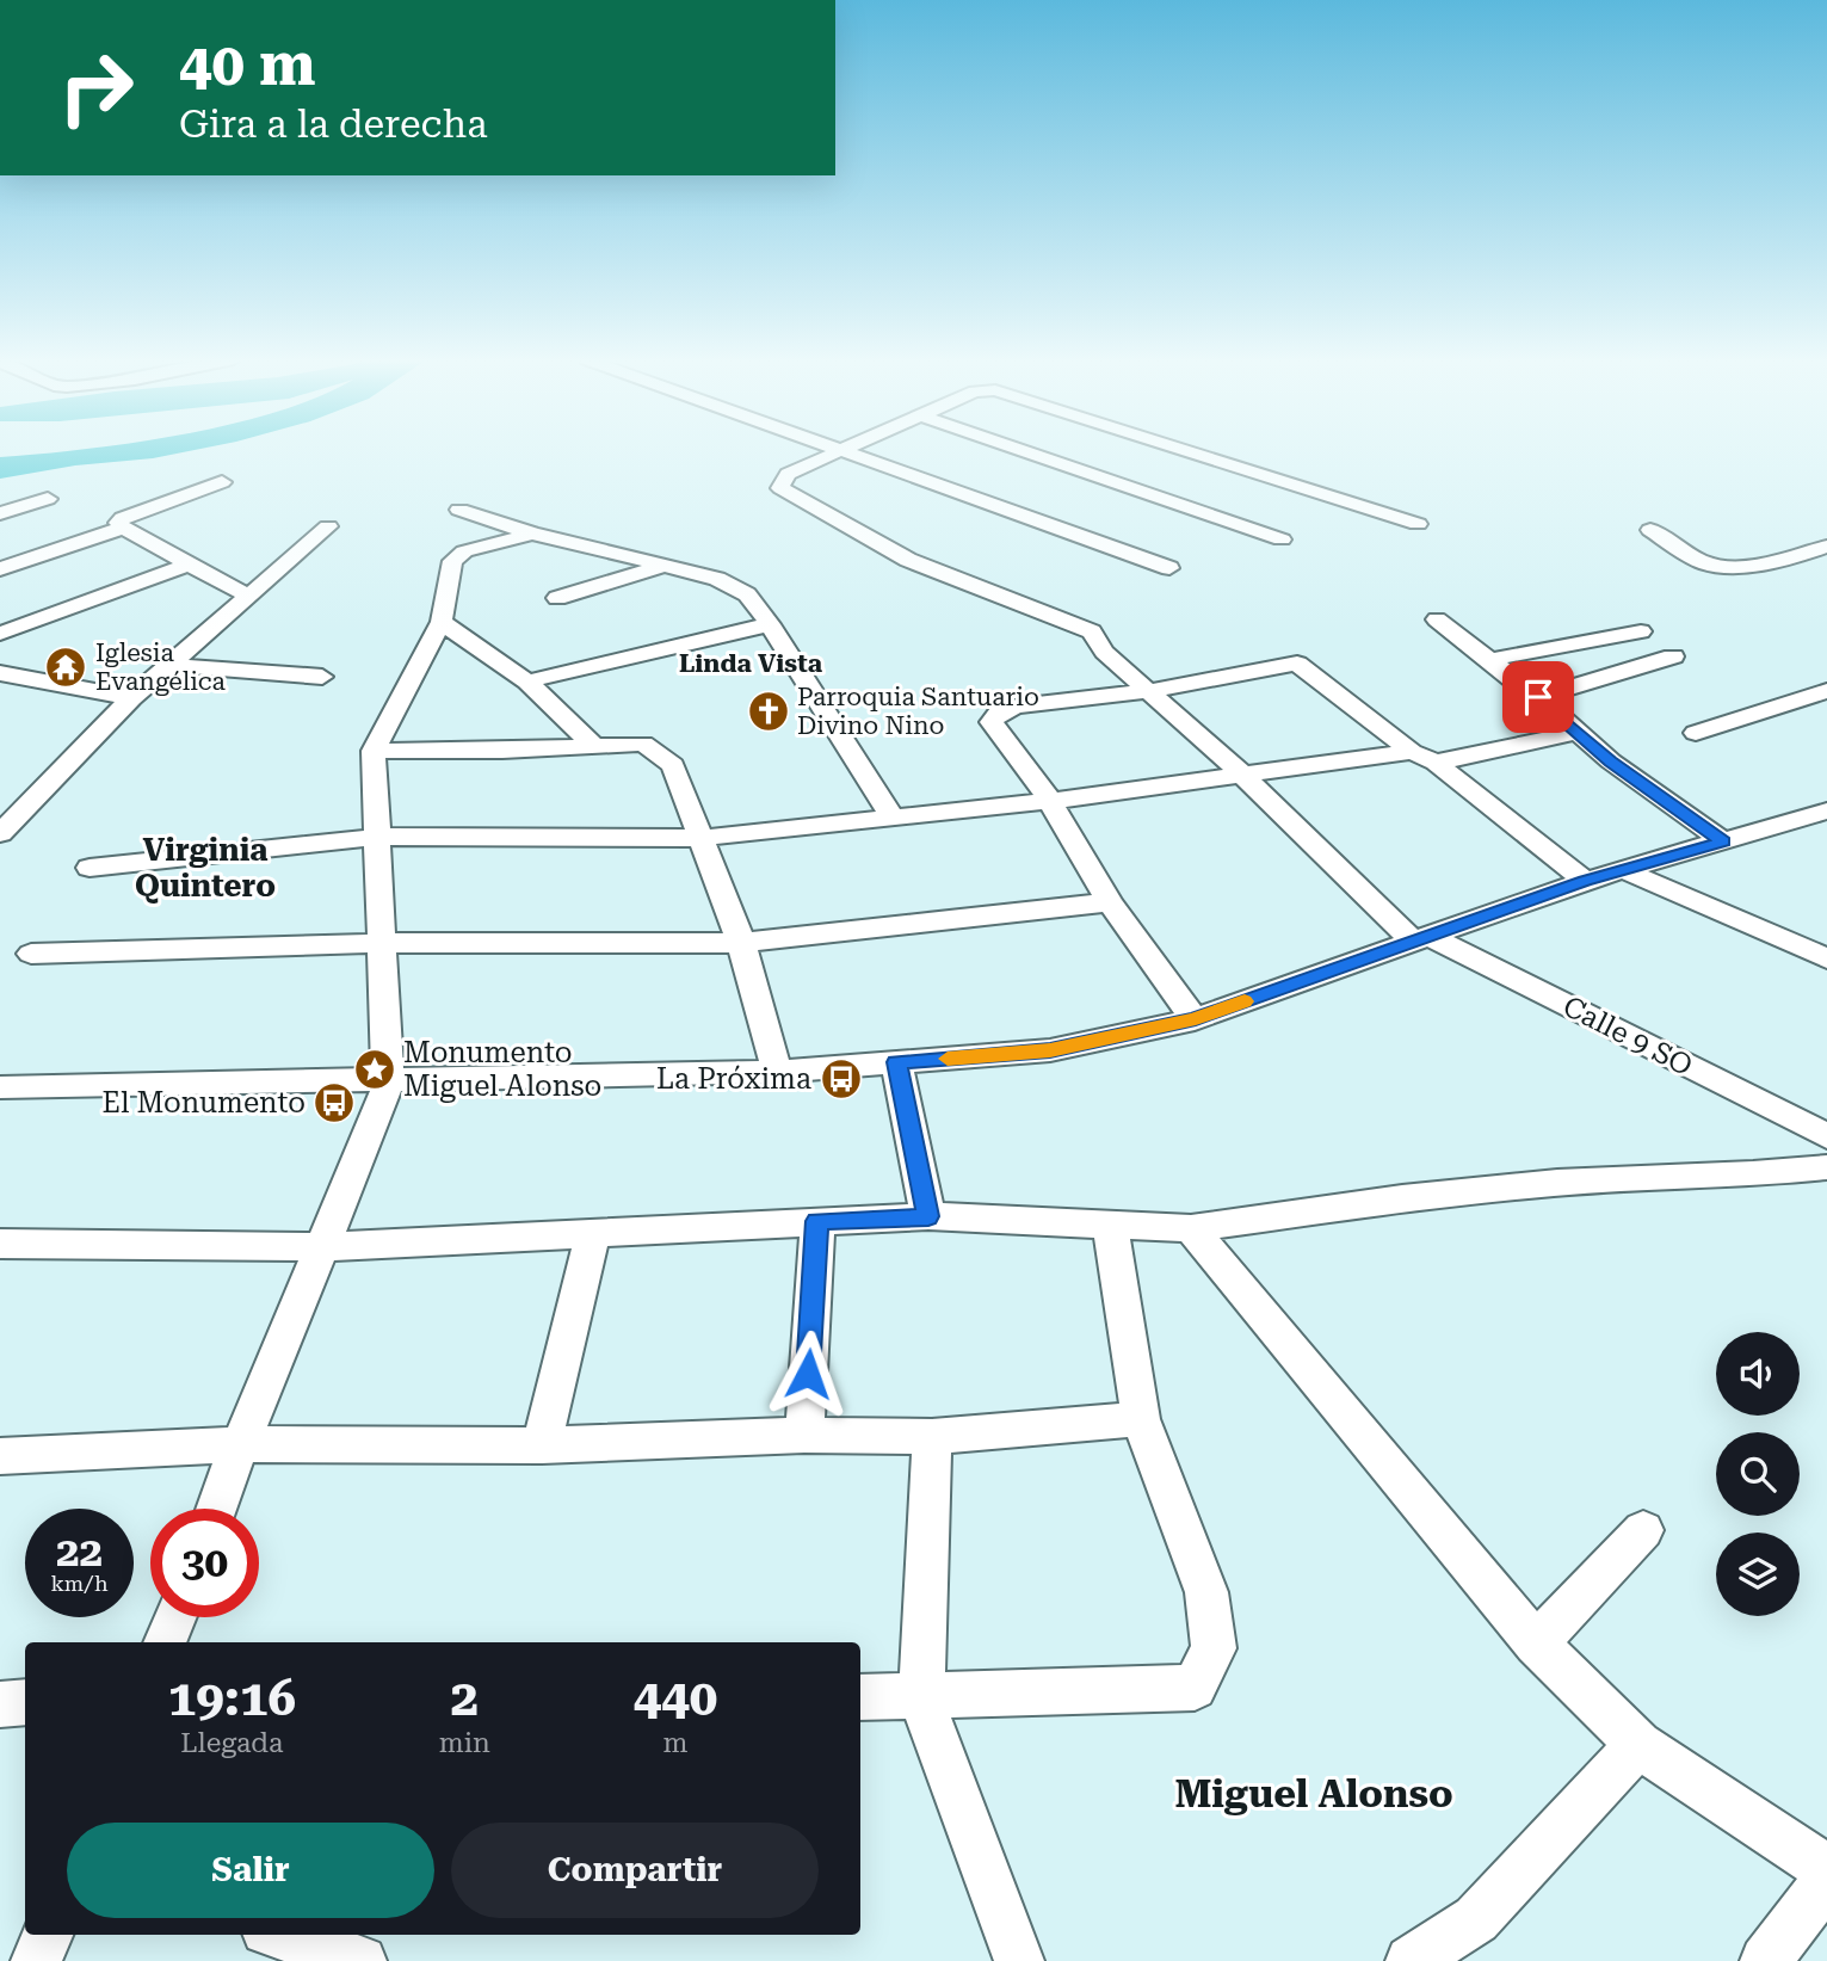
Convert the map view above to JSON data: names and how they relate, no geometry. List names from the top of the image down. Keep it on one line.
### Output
{"streets":{"street":["Calle 9 SO"]},"districts":["Linda Vista","Virginia Quintero","Miguel Alonso"],"places":{"temple":["Iglesia Evangélica"],"church":["Parroquia Santuario Divino Nino"],"place":["Monumento Miguel Alonso"],"bus stop":["La Próxima","El Monumento"]},"page":{"turn":["40 m","Gira a la derecha"],"speed":"22 km/h","limit":"30","eta":["19:16","Llegada","2","min","440","m"],"buttons":["Salir","Compartir"]}}
